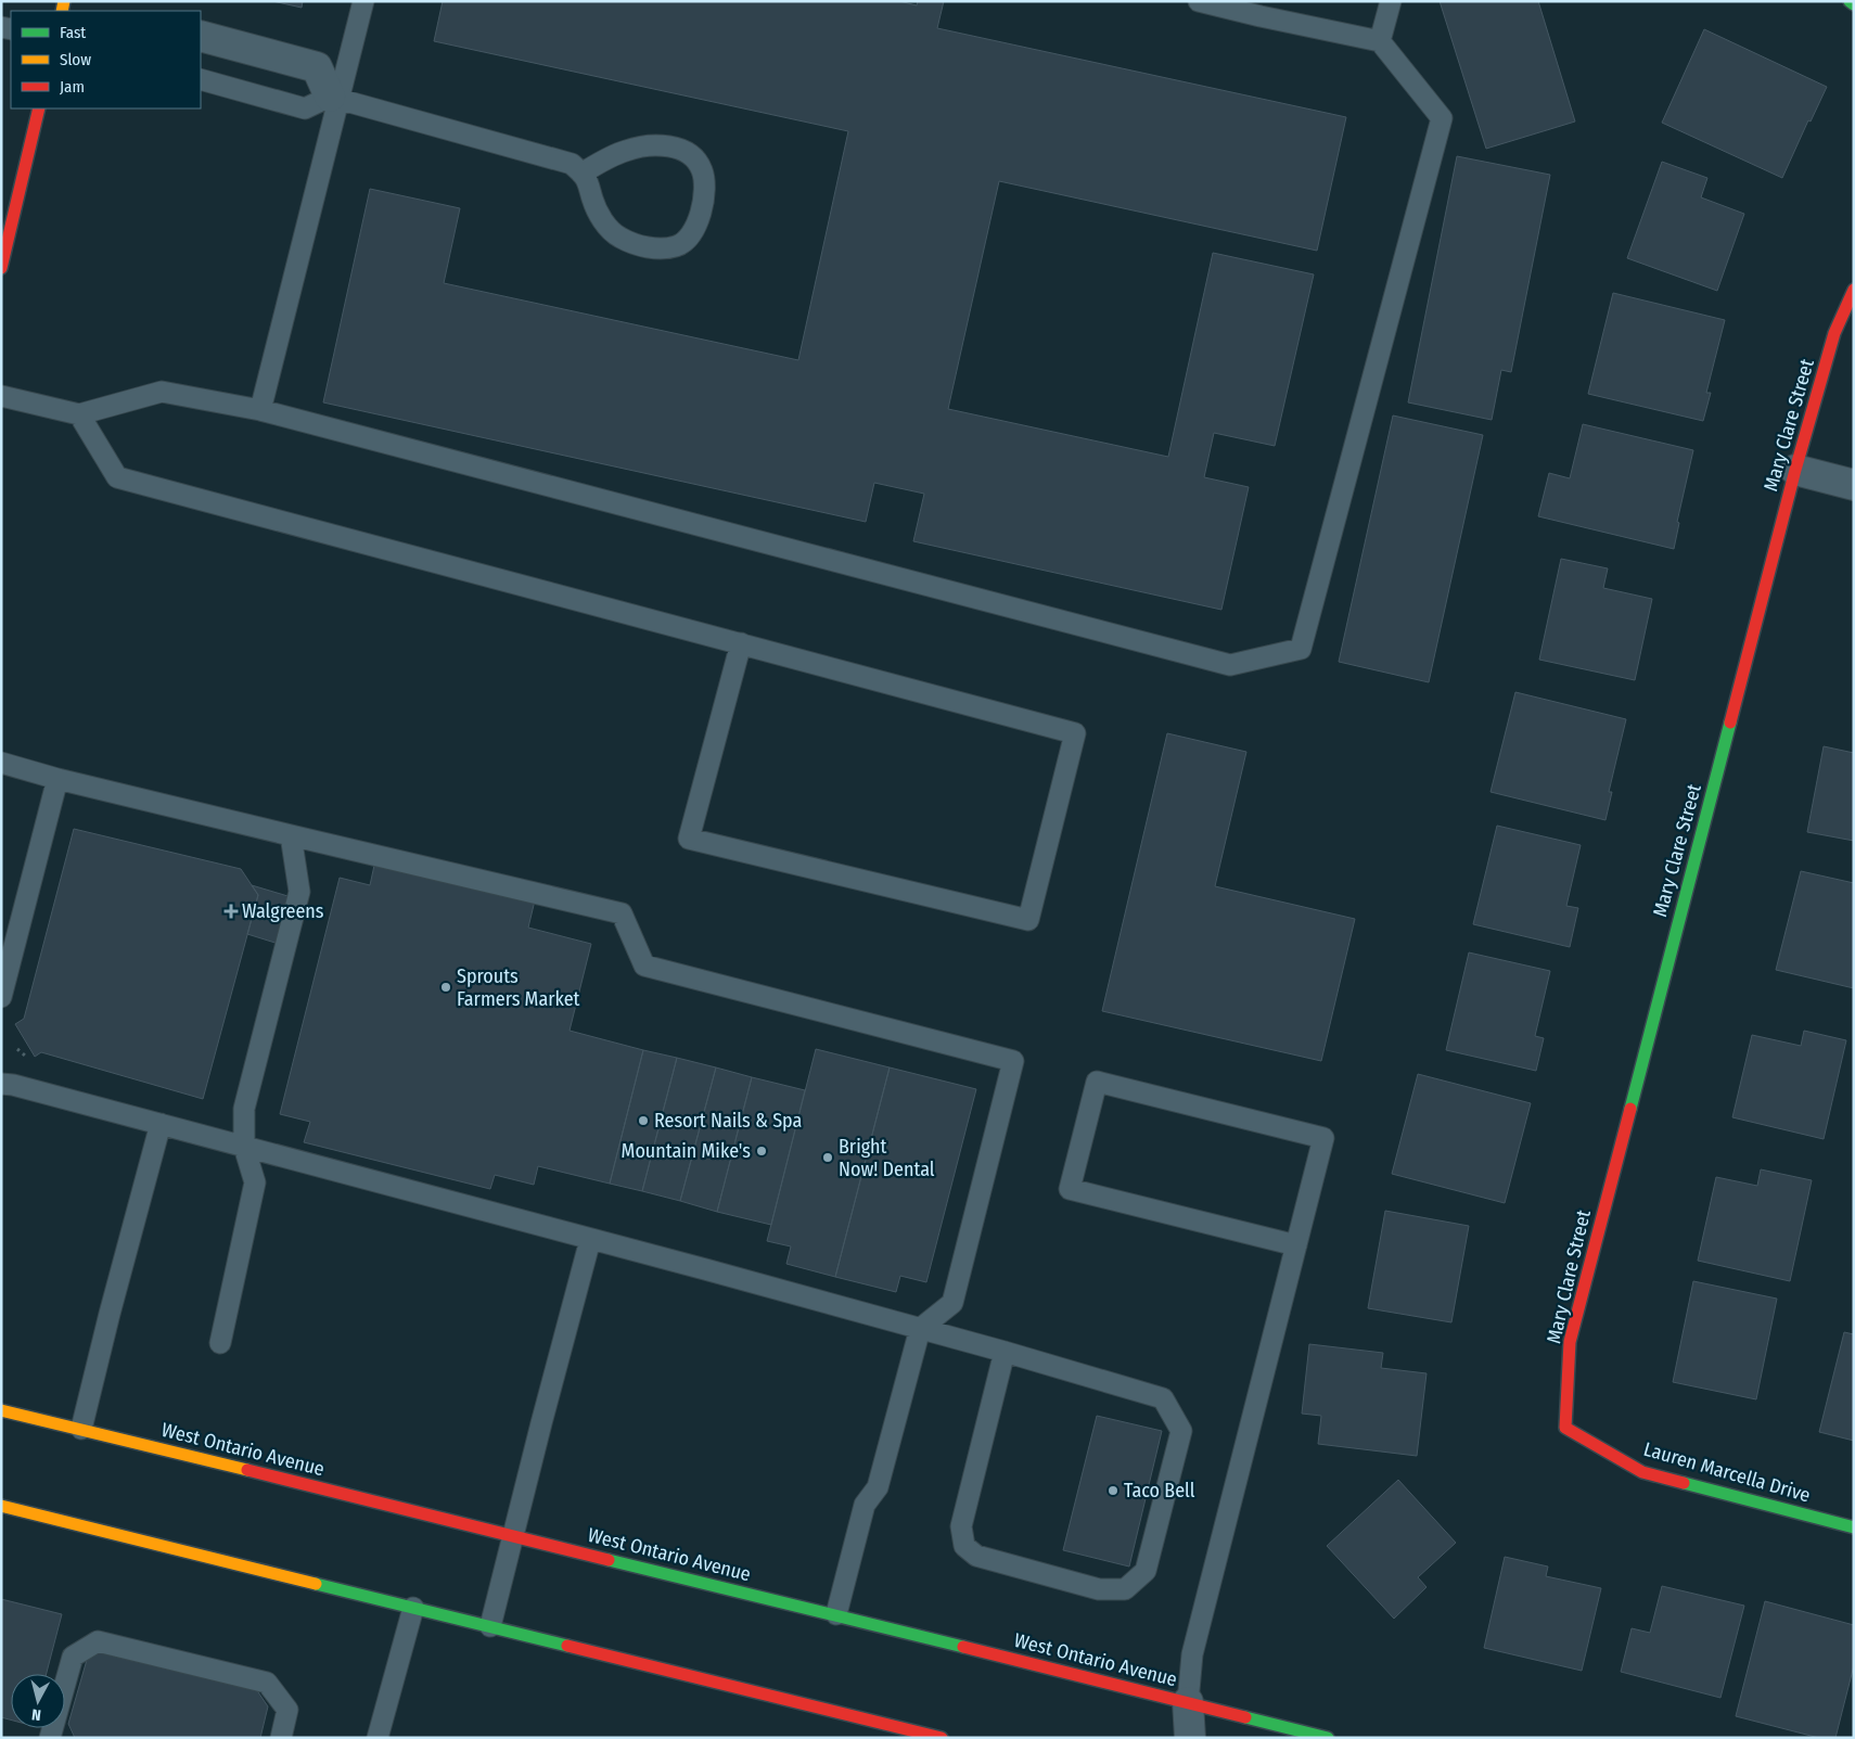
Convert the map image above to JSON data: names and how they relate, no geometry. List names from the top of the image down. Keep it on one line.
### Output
{"streets":{"main road":["Mary Clare Street","West Ontario Avenue","Lauren Marcella Drive"]},"crossings":[["Mary Clare Street","Lauren Marcella Drive"]],"places":{"health":["Walgreens"],"other":["Sprouts Farmers Market","Resort Nails & Spa","Mountain Mike's","Bright Now! Dental","Taco Bell"]},"legend":["Fast","Slow","Jam"],"north":"bottom"}
